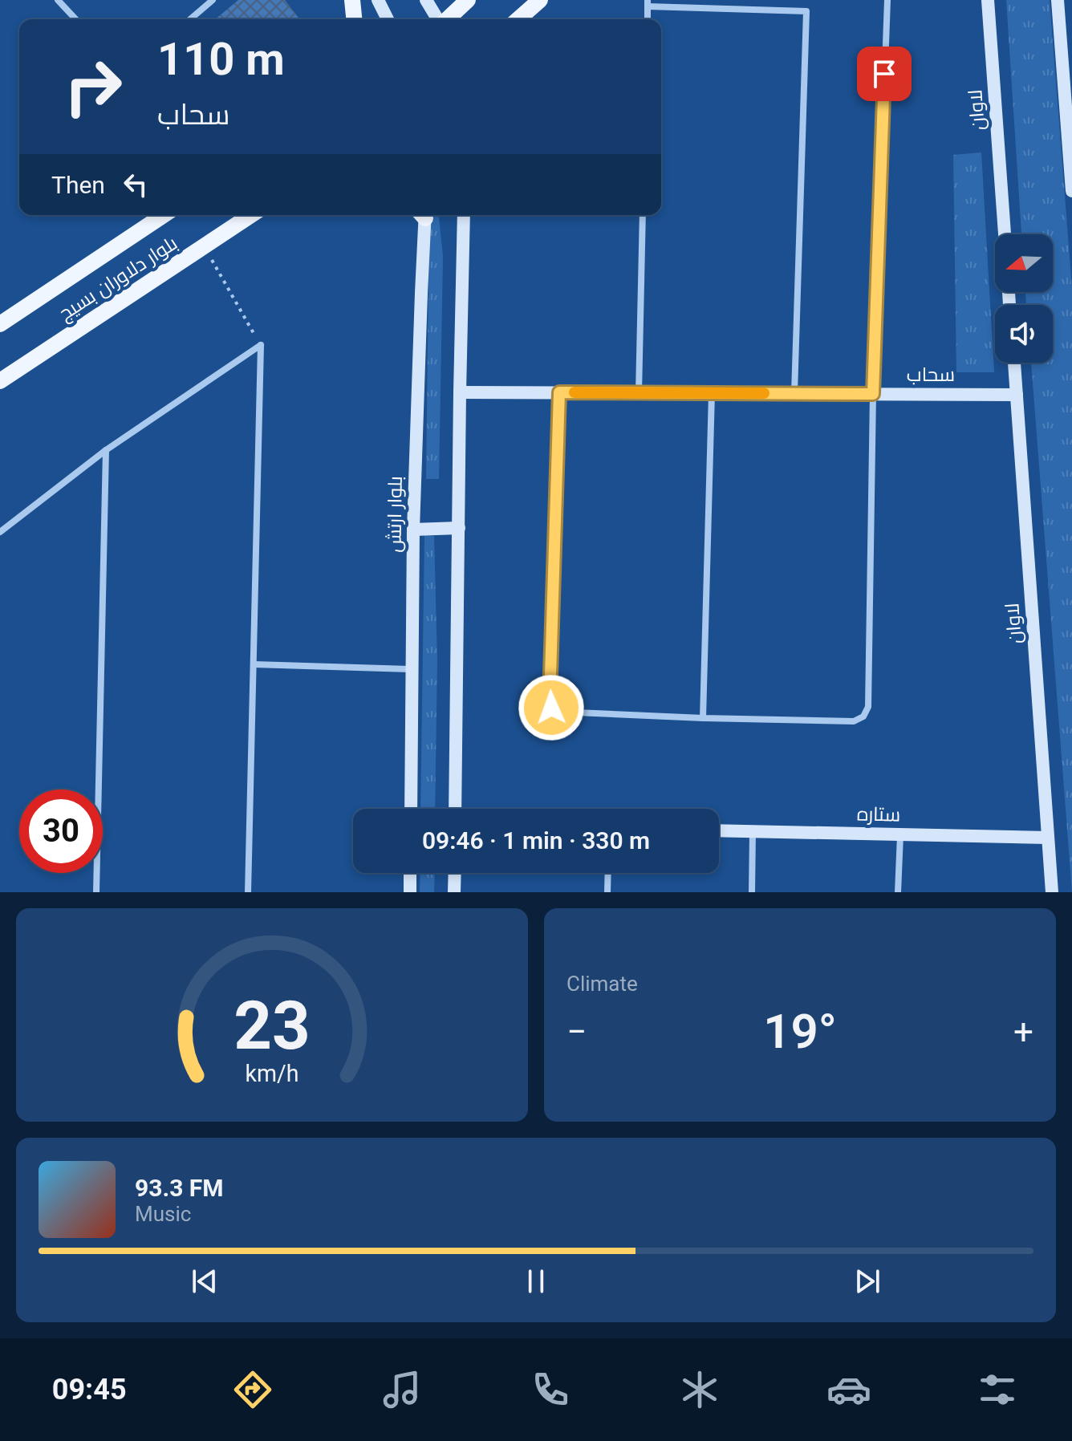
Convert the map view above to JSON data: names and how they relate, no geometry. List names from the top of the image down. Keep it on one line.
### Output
{"streets":{"main road":["بلوار دلاوران بسیج"],"street":["لاوان","سحاب","بلوار ارتش","ستاره"]},"crossings":[["لاوان","سحاب"],["لاوان","ستاره"]],"north":"left","page":{"turn":["110 m","سحاب"],"then":"Then","limit":"30","trip":"09:46 · 1 min · 330 m","tile":"Climate","heat":["−","19°","+"],"song":["93.3 FM","Music"],"tabs":"09:45","gauge":["23","km/h"]}}
